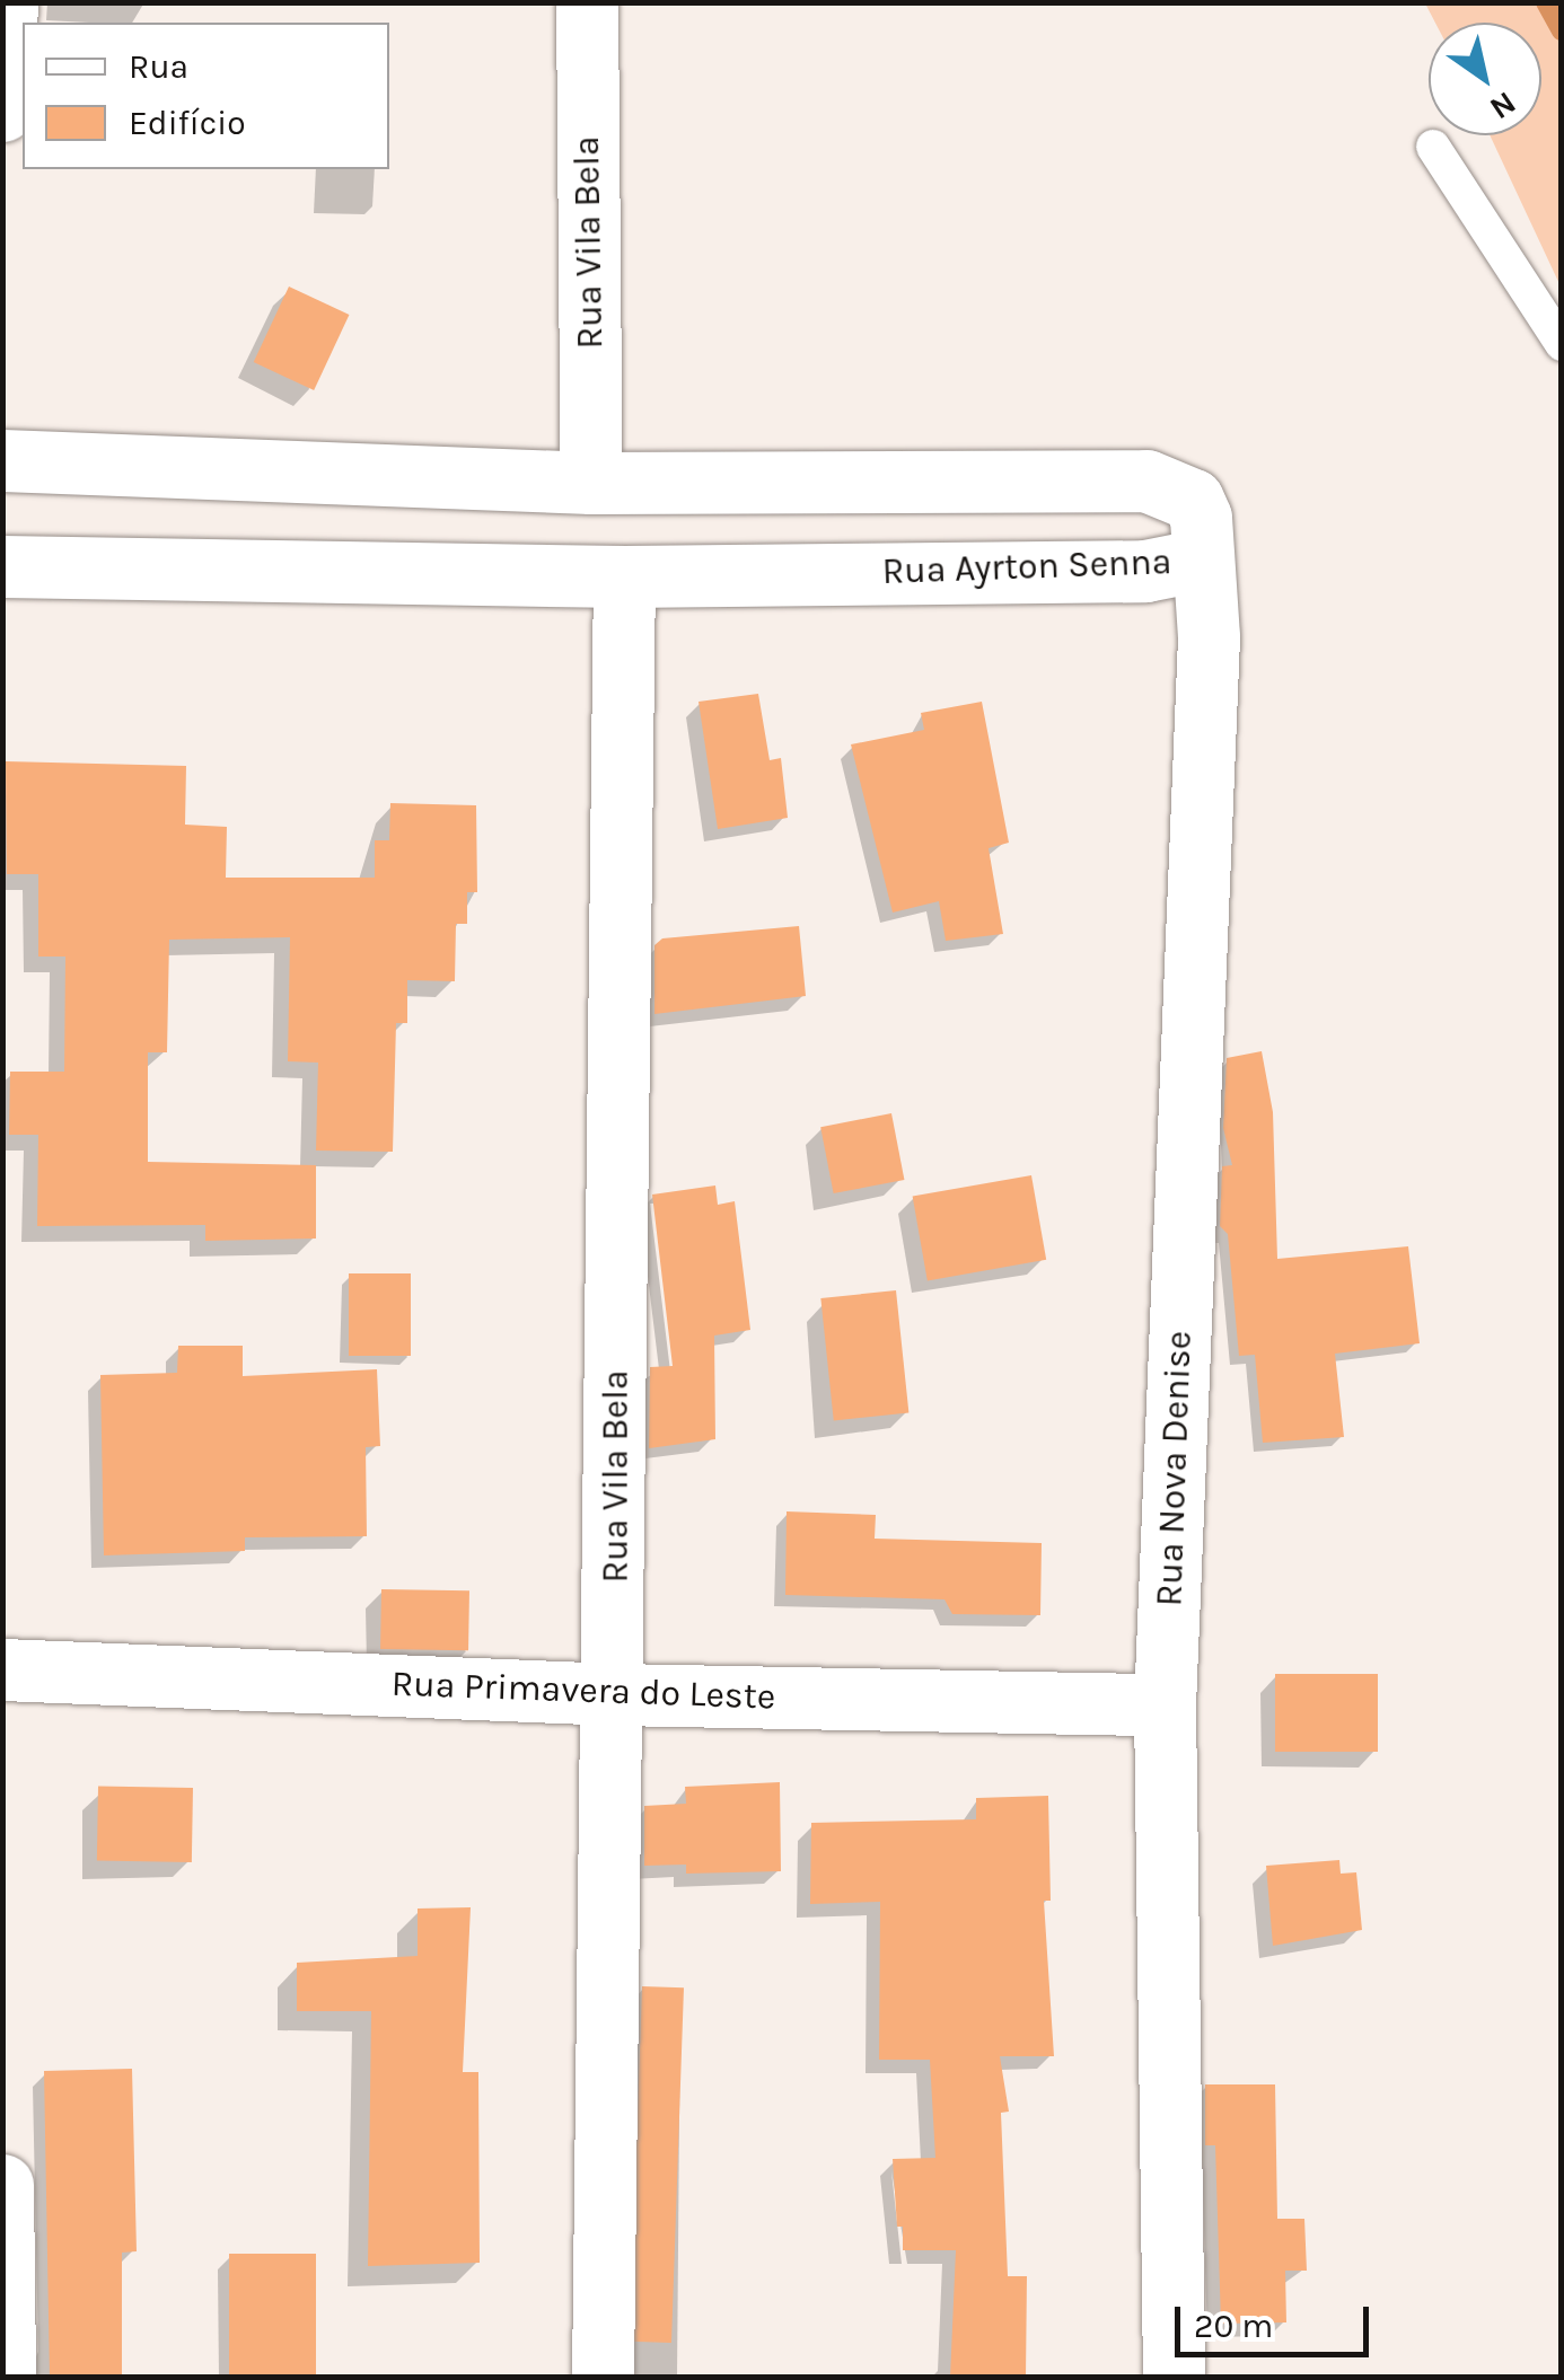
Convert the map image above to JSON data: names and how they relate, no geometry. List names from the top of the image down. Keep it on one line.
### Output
{"streets":{"street":["Rua Vila Bela","Rua Ayrton Senna","Rua Nova Denise","Rua Primavera do Leste"]},"crossings":[["Rua Vila Bela","Rua Ayrton Senna"],["Rua Vila Bela","Rua Primavera do Leste"],["Rua Ayrton Senna","Rua Nova Denise"],["Rua Nova Denise","Rua Primavera do Leste"]],"legend":["Rua","Edifício"],"scale_bar":"20 m","north":"bottom right"}
